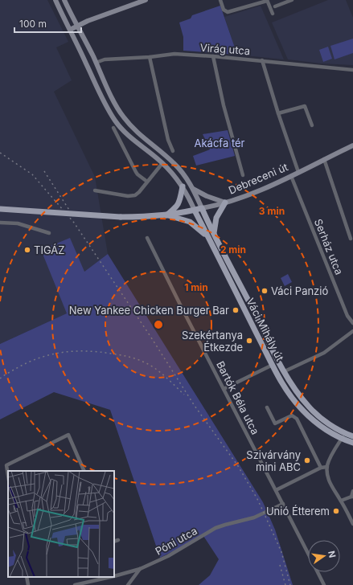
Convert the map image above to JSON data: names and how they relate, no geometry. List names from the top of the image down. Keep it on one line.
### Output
{"streets":{"main road":["Debreceni út","Váci Mihály út"],"street":["Virág utca","Serház utca","Bartók Béla utca","Póni utca"]},"crossings":[["Debreceni út","Serház utca"],["Debreceni út","Váci Mihály út"],["Bartók Béla utca","Póni utca"]],"parks":["Akácfa tér"],"places":["TIGÁZ","Váci Panzió","New Yankee Chicken Burger Bar","Szekértanya Étkezde","Szivárvány mini ABC","Unió Étterem"],"scale_bar":"100 m","north":"right","rings":["3 min","2 min","1 min"]}
